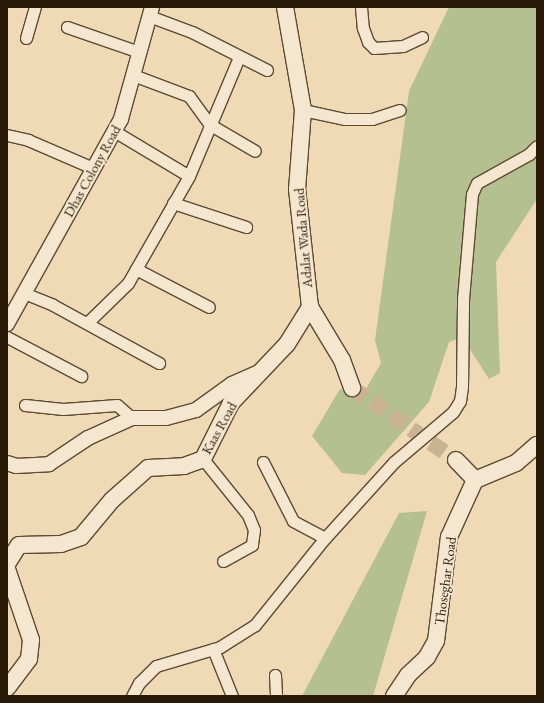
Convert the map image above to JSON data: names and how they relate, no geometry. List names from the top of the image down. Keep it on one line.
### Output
{"streets":{"main road":["Adalat Wada Road","Kaas Road","Thoseghar Road"],"street":["Dhas Colony Road"]},"crossings":[["Adalat Wada Road","Kaas Road"]]}
